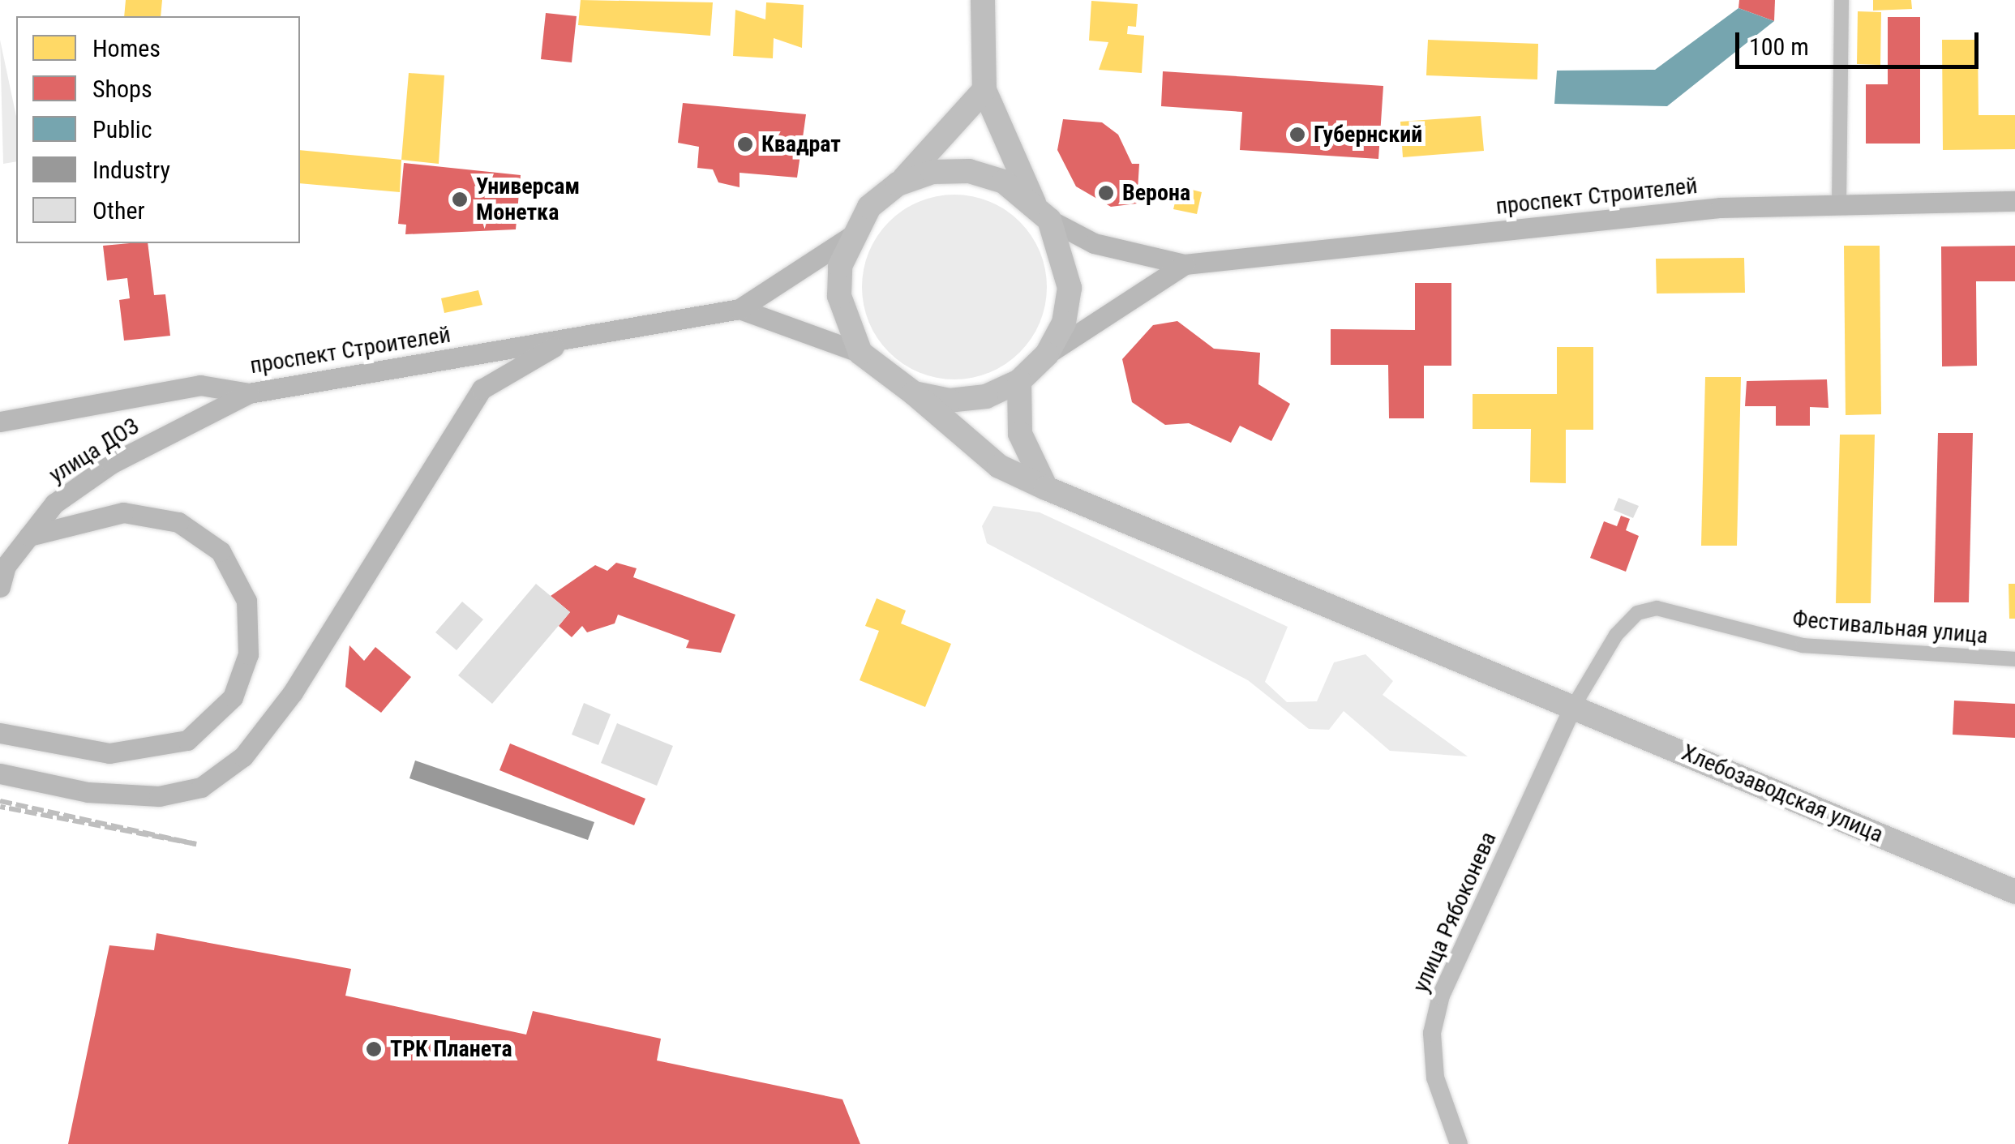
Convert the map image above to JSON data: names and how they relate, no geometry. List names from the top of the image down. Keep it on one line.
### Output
{"streets":{"main road":["проспект Строителей","улица ДОЗ","Хлебозаводская улица"],"street":["Фестивальная улица","улица Рябоконева"]},"crossings":[["проспект Строителей","улица ДОЗ"],["Фестивальная улица","Хлебозаводская улица"],["Фестивальная улица","улица Рябоконева"],["Хлебозаводская улица","улица Рябоконева"]],"places":["Губернский","Квадрат","Верона","Универсам Монетка","ТРК Планета"],"legend":["Homes","Shops","Public","Industry","Other"],"scale_bar":"100 m"}
